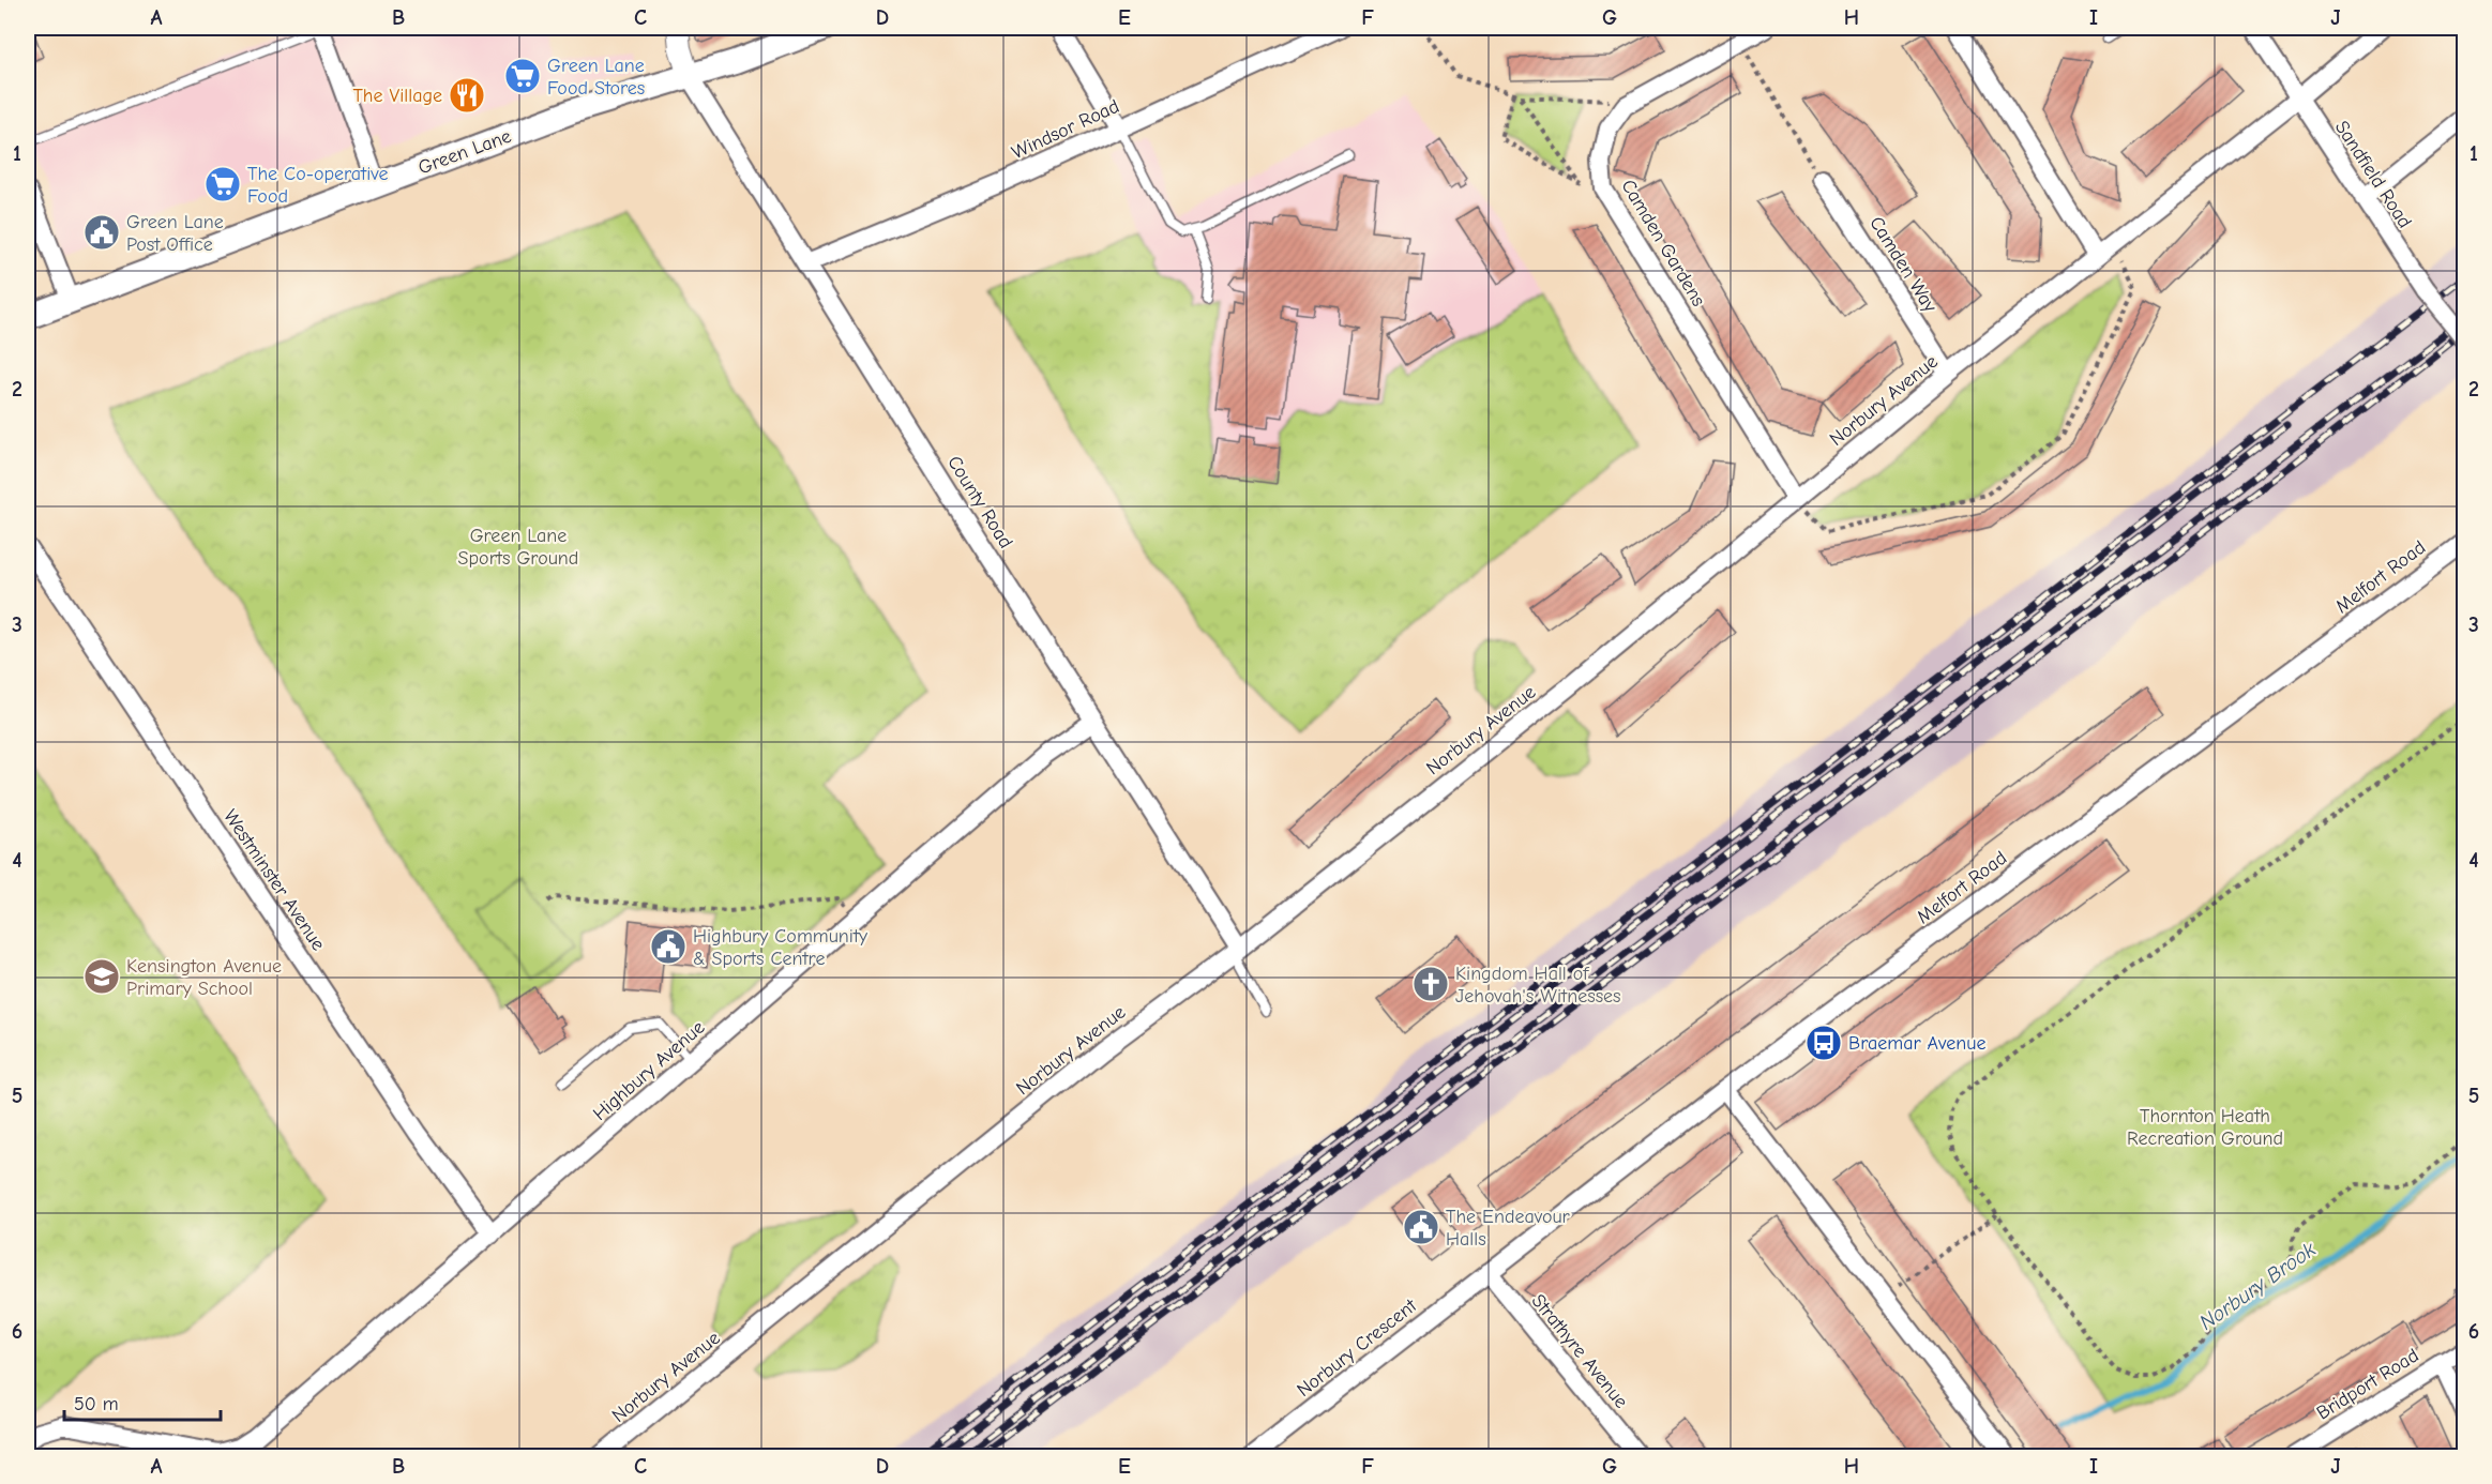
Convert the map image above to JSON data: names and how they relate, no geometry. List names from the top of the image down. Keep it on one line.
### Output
{"streets":{"main road":["Green Lane"],"street":["Windsor Road","Sandfield Road","Camden Gardens","Camden Way","Norbury Avenue","County Road","Melfort Road","Westminster Avenue","Highbury Avenue","Norbury Crescent","Strathyre Avenue","Bridport Road"]},"crossings":[["Windsor Road","County Road"],["Green Lane","County Road"],["Sandfield Road","Norbury Avenue"],["Camden Gardens","Norbury Avenue"],["Camden Way","Norbury Avenue"],["Norbury Avenue","County Road"],["County Road","Highbury Avenue"],["Melfort Road","Norbury Crescent"],["Melfort Road","Strathyre Avenue"],["Westminster Avenue","Highbury Avenue"],["Norbury Crescent","Strathyre Avenue"]],"water":["Norbury Brook"],"parks":["Green Lane Sports Ground","Thornton Heath Recreation Ground"],"places":{"supermarket":["Green Lane Food Stores","The Co-operative Food"],"restaurant":["The Village"],"public building":["Green Lane Post Office","Highbury Community & Sports Centre","The Endeavour Halls"],"school or university":["Kensington Avenue Primary School"],"church":["Kingdom Hall of Jehovah's Witnesses"],"bus stop":["Braemar Avenue"]},"scale_bar":"50 m","grid":{"columns":["A","B","C","D","E","F","G","H","I","J"],"rows":["1","2","3","4","5","6"]}}
